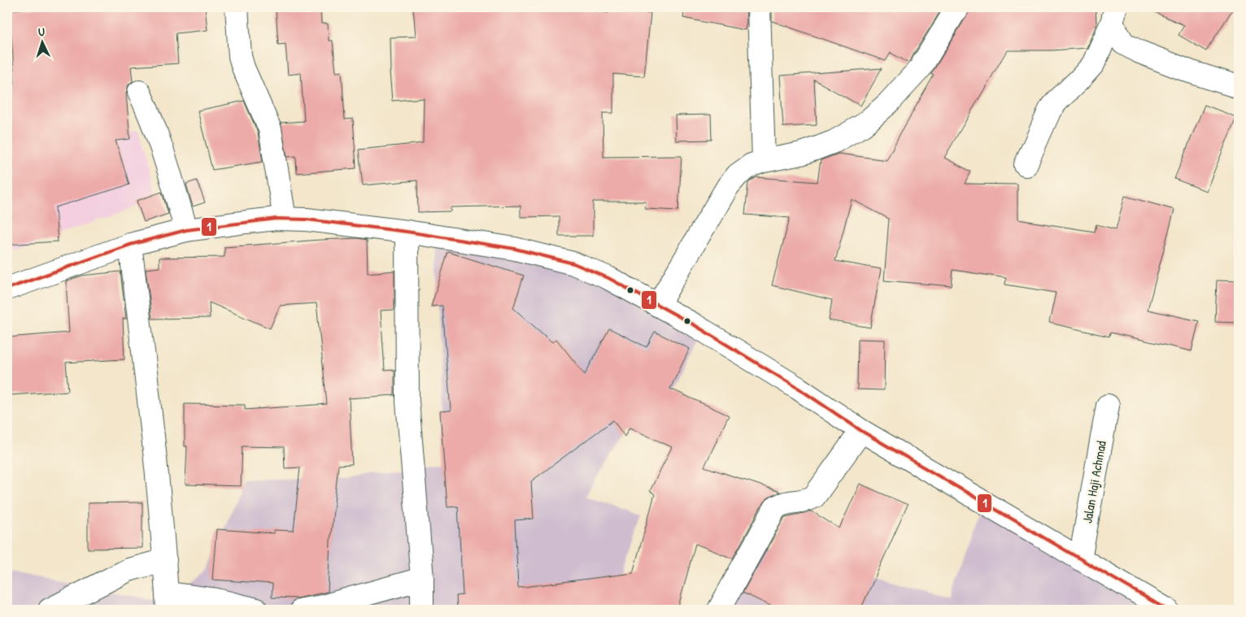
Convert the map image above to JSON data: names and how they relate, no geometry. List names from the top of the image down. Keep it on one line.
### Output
{"streets":{"street":["Jalan Haji Achmad"]},"lines":["transit line 1"],"north":"top"}
